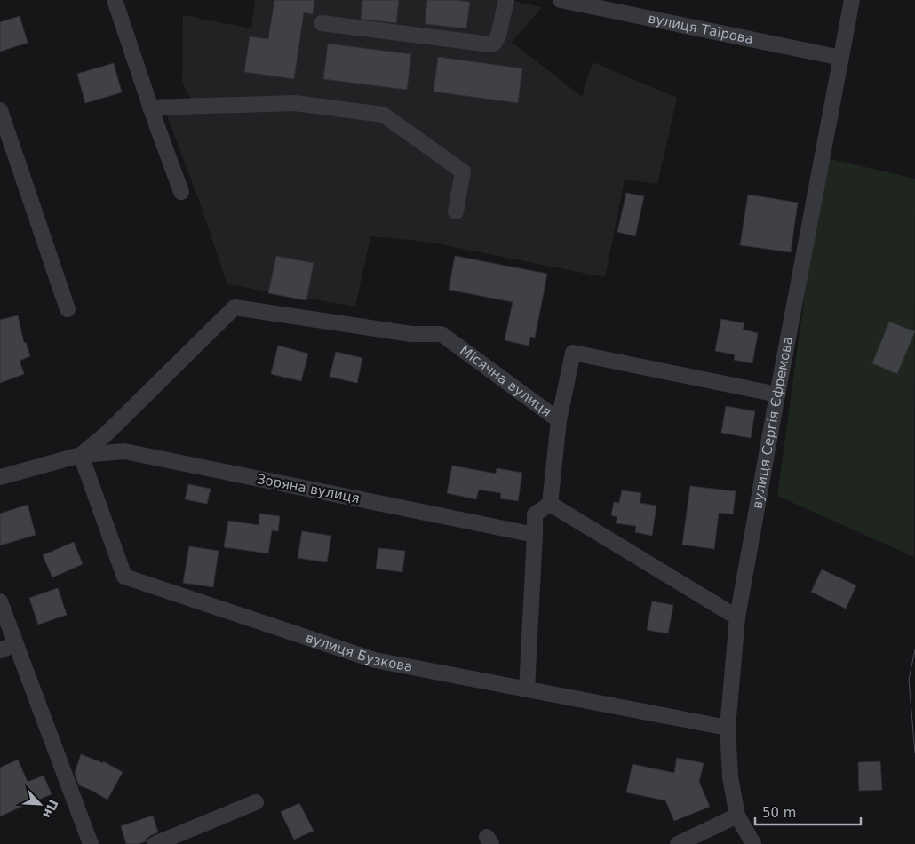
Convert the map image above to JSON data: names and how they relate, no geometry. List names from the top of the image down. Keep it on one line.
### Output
{"streets":{"street":["вулиця Таїрова","Місячна вулиця","вулиця Сергія Єфремова","Зоряна вулиця","вулиця Бузкова"]},"crossings":[["вулиця Таїрова","вулиця Сергія Єфремова"],["Місячна вулиця","вулиця Сергія Єфремова"],["Місячна вулиця","Зоряна вулиця"],["Місячна вулиця","вулиця Бузкова"],["вулиця Сергія Єфремова","вулиця Бузкова"],["Зоряна вулиця","вулиця Бузкова"]],"scale_bar":"50 m","north":"bottom right"}
